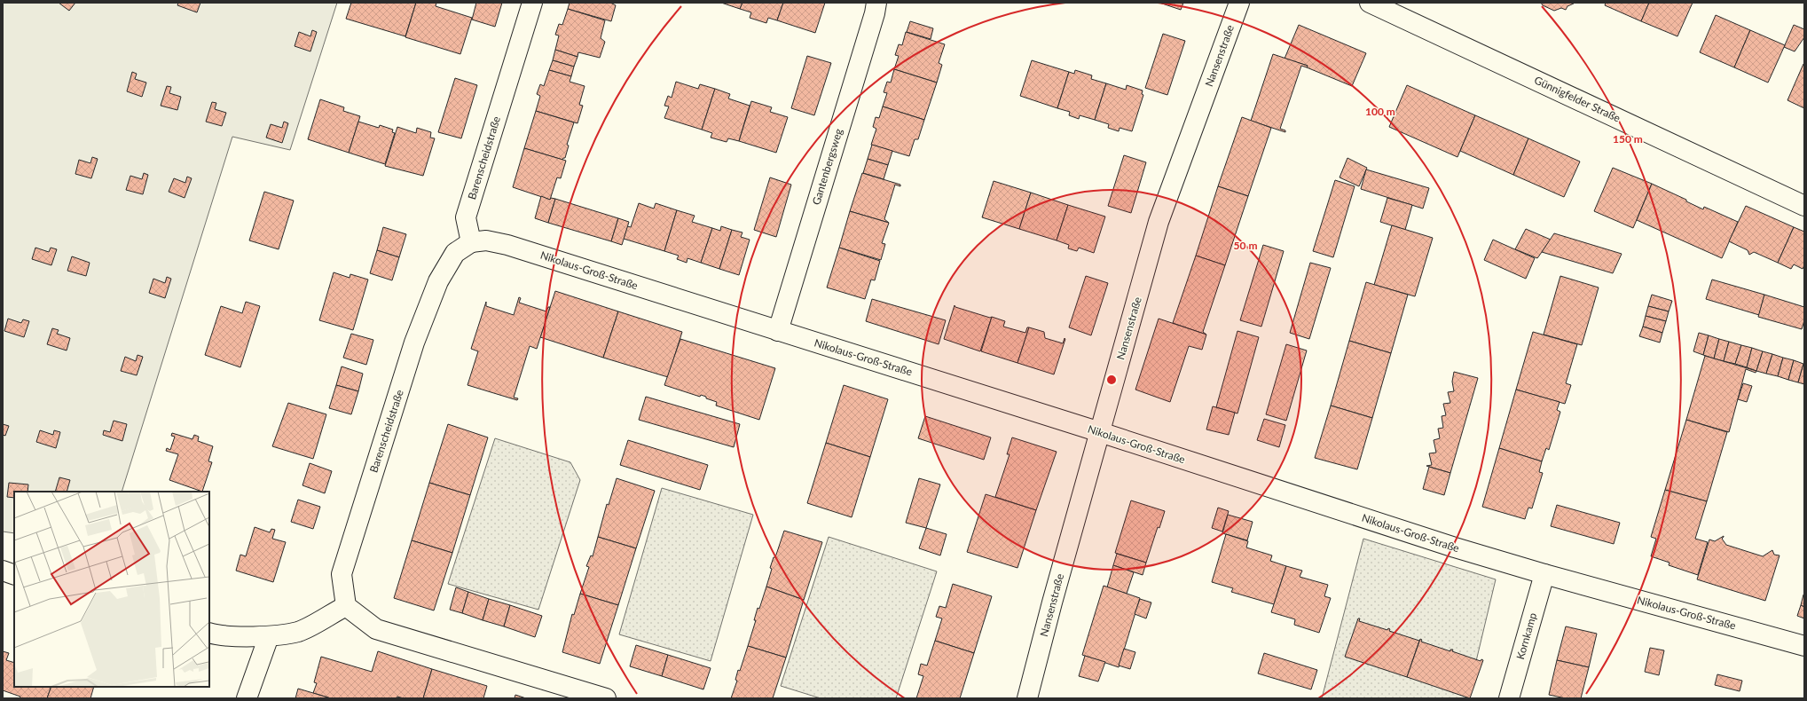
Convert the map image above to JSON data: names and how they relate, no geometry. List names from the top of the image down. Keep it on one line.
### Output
{"streets":{"street":["Nansenstraße","Günnigfelder Straße","Barenscheidstraße","Gantenbergsweg","Nikolaus-Groß-Straße","Kornkamp"]},"crossings":[["Nansenstraße","Nikolaus-Groß-Straße"],["Barenscheidstraße","Nikolaus-Groß-Straße"],["Gantenbergsweg","Nikolaus-Groß-Straße"],["Nikolaus-Groß-Straße","Kornkamp"]],"rings":["100 m","150 m","50 m"]}
